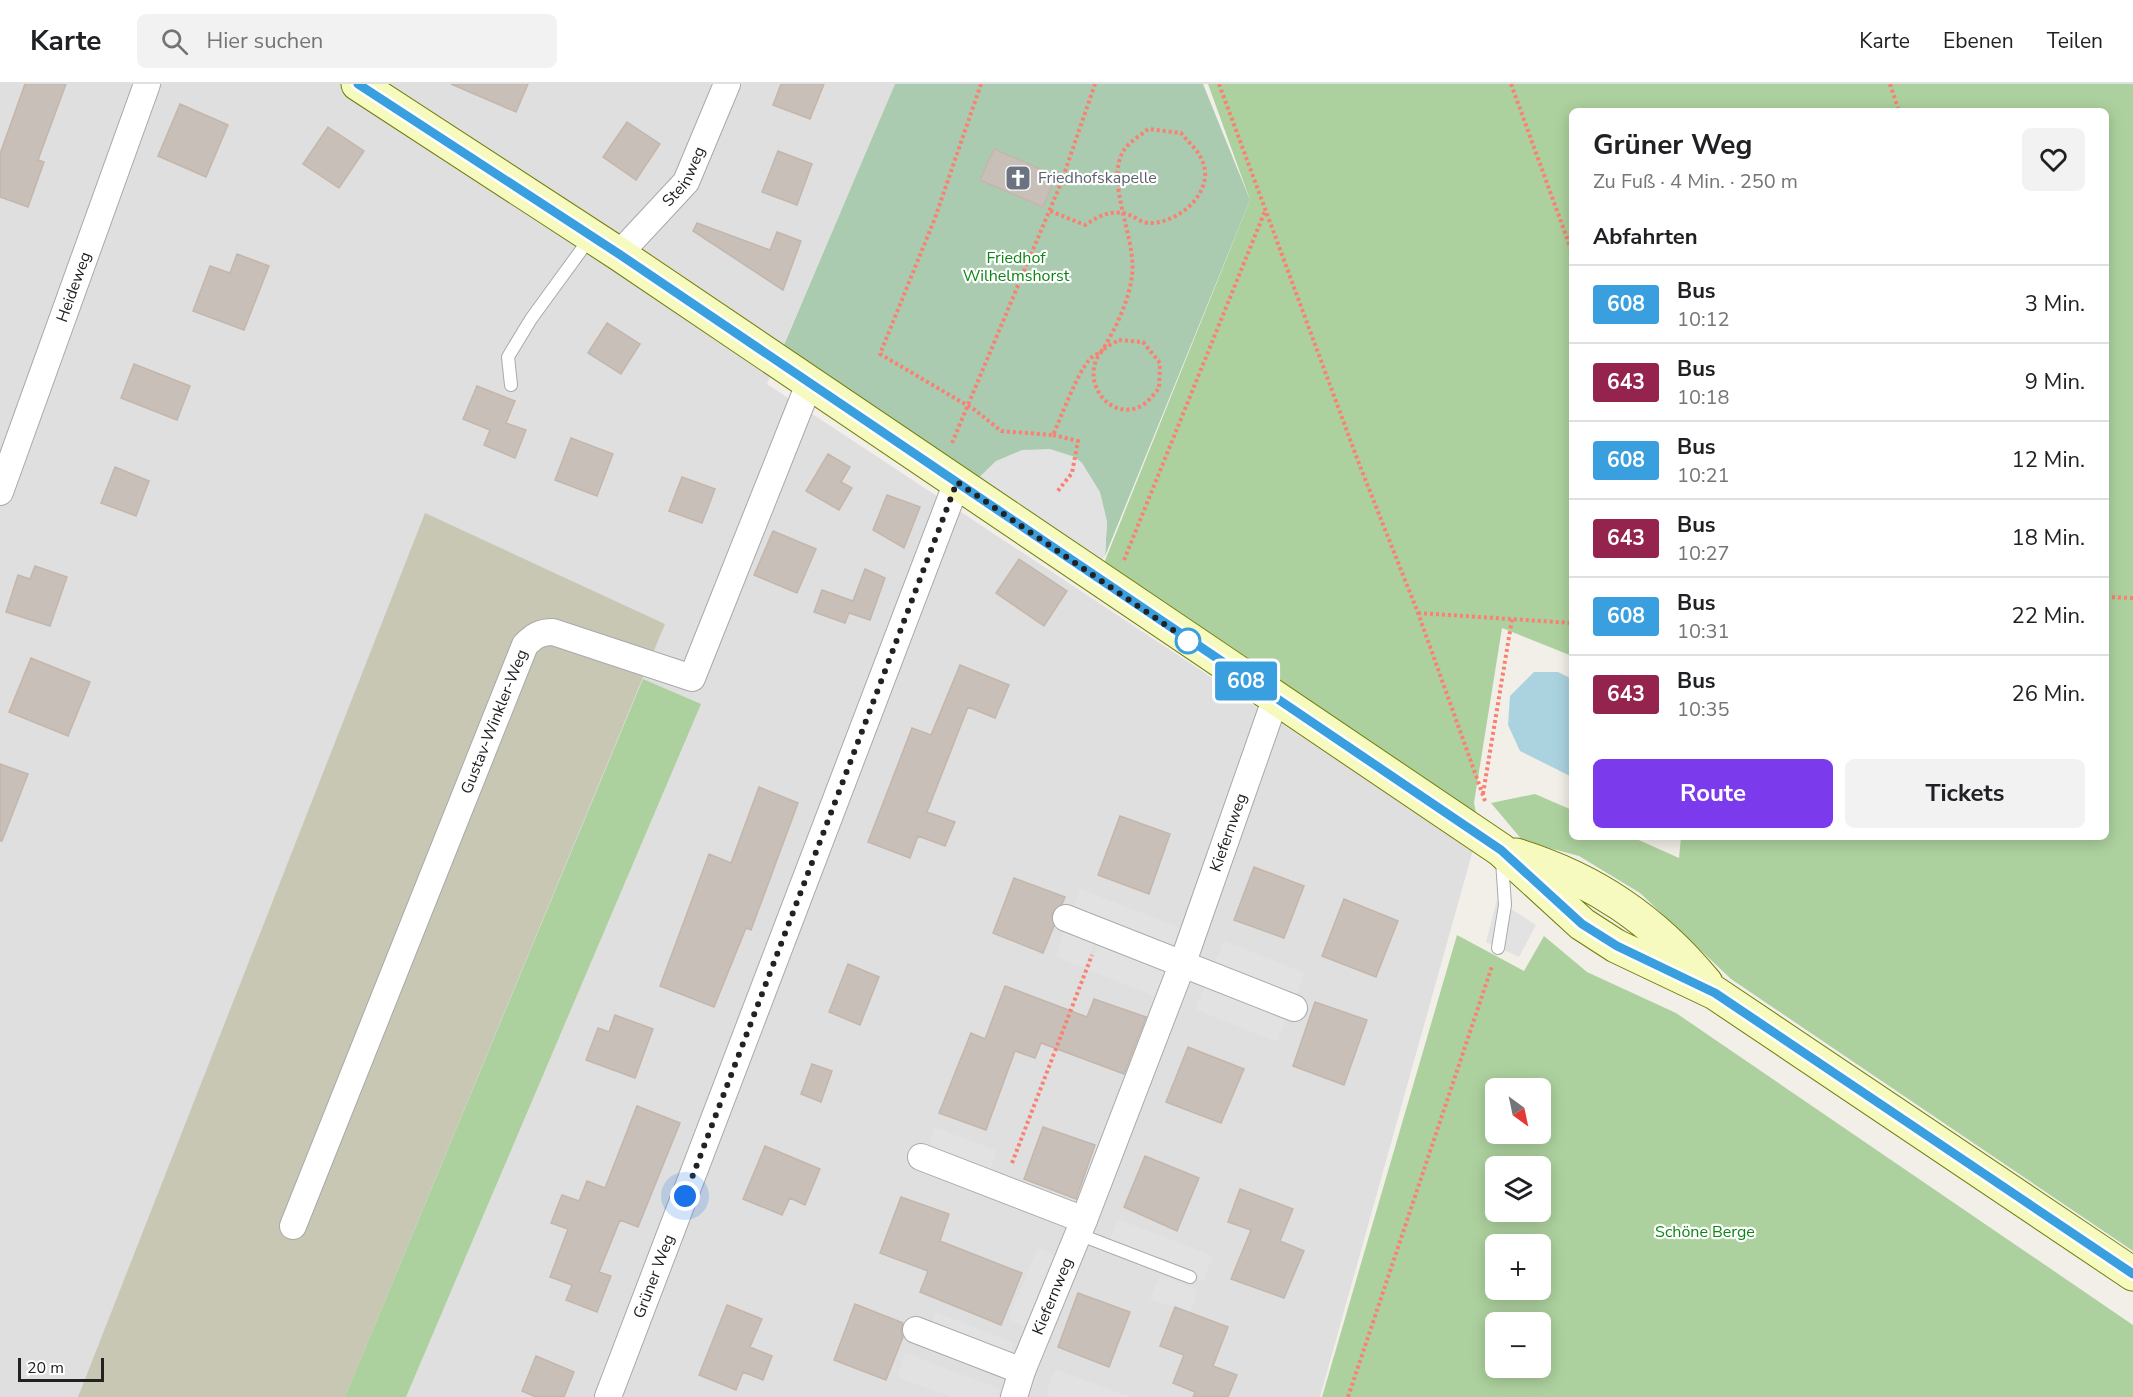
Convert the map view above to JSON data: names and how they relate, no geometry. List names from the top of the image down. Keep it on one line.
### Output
{"streets":{"street":["Steinweg","Heideweg","Gustav-Winkler-Weg","Kiefernweg","Grüner Weg"]},"parks":["Friedhof Wilhelmshorst","Schöne Berge"],"places":{"church":["Friedhofskapelle"]},"lines":["bus line 608"],"scale_bar":"20 m","north":"bottom right","page":{"header":"Karte","search":"Hier suchen","nav":["Karte","Ebenen","Teilen"],"on_map":"608","heading":[["Grüner Weg","Zu Fuß · 4 Min. · 250 m"],"Abfahrten"],"list":[{"mark":"608","name":"Bus","note":"10:12","value":"3 Min."},{"mark":"643","name":"Bus","note":"10:18","value":"9 Min."},{"mark":"608","name":"Bus","note":"10:21","value":"12 Min."},{"mark":"643","name":"Bus","note":"10:27","value":"18 Min."},{"mark":"608","name":"Bus","note":"10:31","value":"22 Min."},{"mark":"643","name":"Bus","note":"10:35","value":"26 Min."}],"buttons":["Route","Tickets"],"map_buttons":["+","−"],"scale":"20 m"}}
